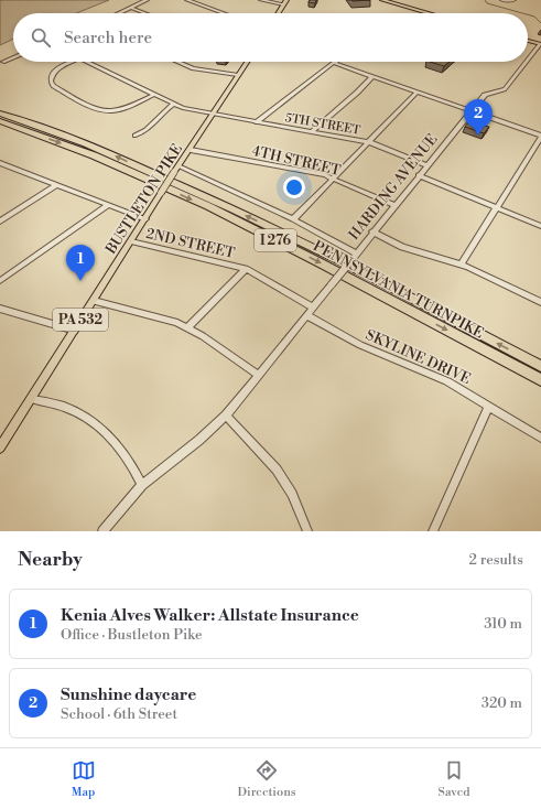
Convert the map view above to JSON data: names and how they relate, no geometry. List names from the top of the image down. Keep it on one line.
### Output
{"streets":{"highway":["I 276","PENNSYLVANIA TURNPIKE"],"main road":["BUSTLETON PIKE","PA 532"],"street":["5TH STREET","4TH STREET","HARDING AVENUE","2ND STREET","SKYLINE DRIVE"]},"crossings":[["5TH STREET","HARDING AVENUE"],["5TH STREET","BUSTLETON PIKE"],["4TH STREET","HARDING AVENUE"],["4TH STREET","BUSTLETON PIKE"],["HARDING AVENUE","2ND STREET"],["HARDING AVENUE","SKYLINE DRIVE"],["BUSTLETON PIKE","2ND STREET"]],"page":{"search":"Search here","pins":["2","1"],"heading":["Nearby","2 results"],"list":[{"mark":"1","name":"Kenia Alves Walker: Allstate Insurance","note":"Office · Bustleton Pike","value":"310 m"},{"mark":"2","name":"Sunshine daycare","note":"School · 6th Street","value":"320 m"}],"nav":["Map","Directions","Saved"]}}
